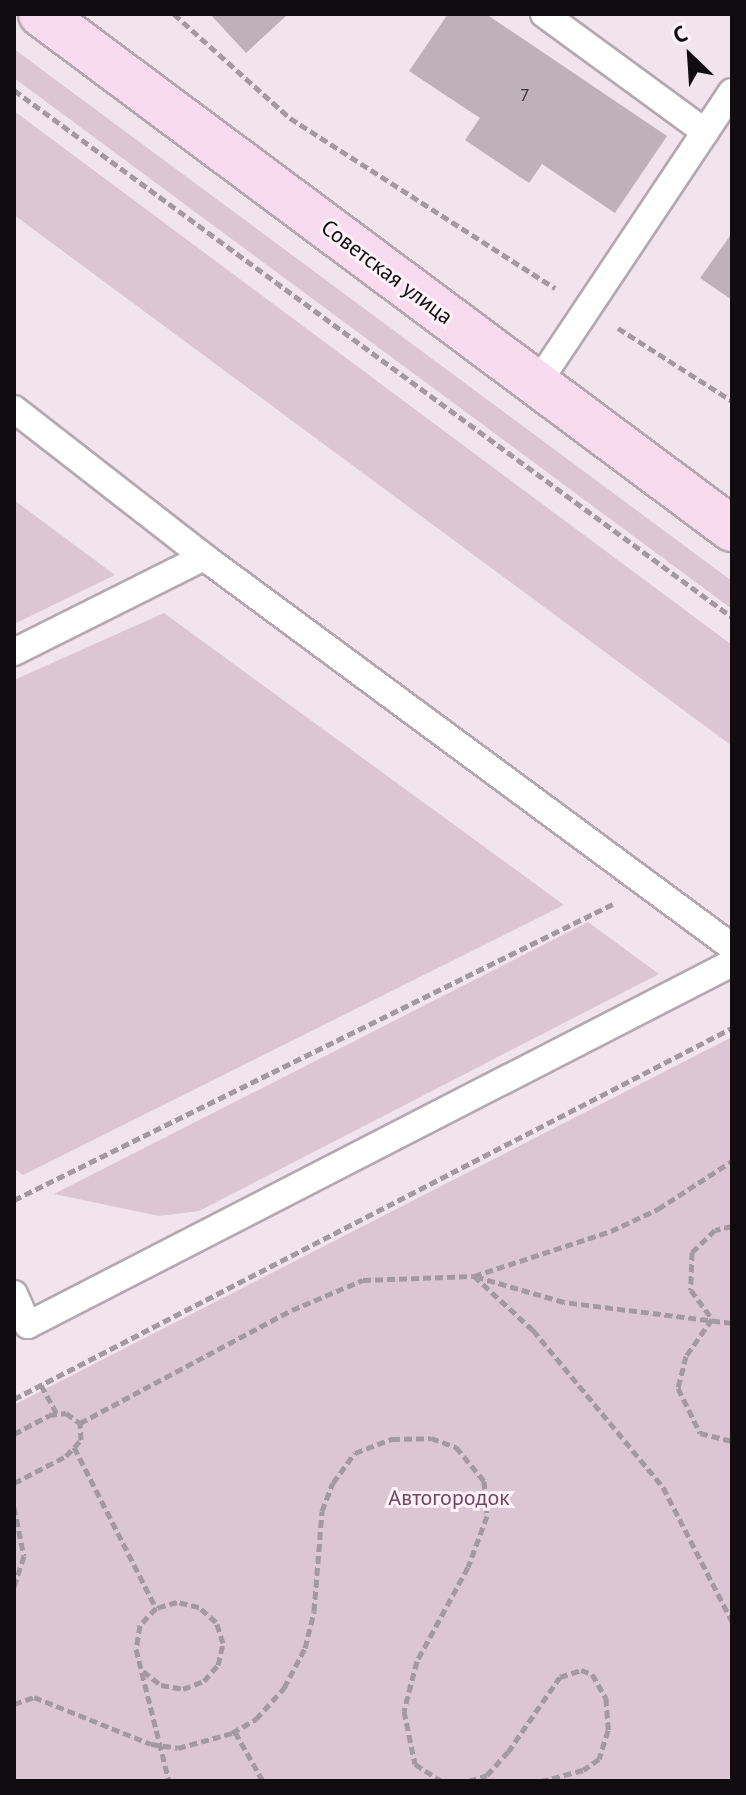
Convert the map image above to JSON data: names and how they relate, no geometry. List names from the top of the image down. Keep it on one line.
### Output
{"streets":{"main road":["Советская улица"]},"parks":["Автогородок"],"house_numbers":["7"],"north":"top left"}
